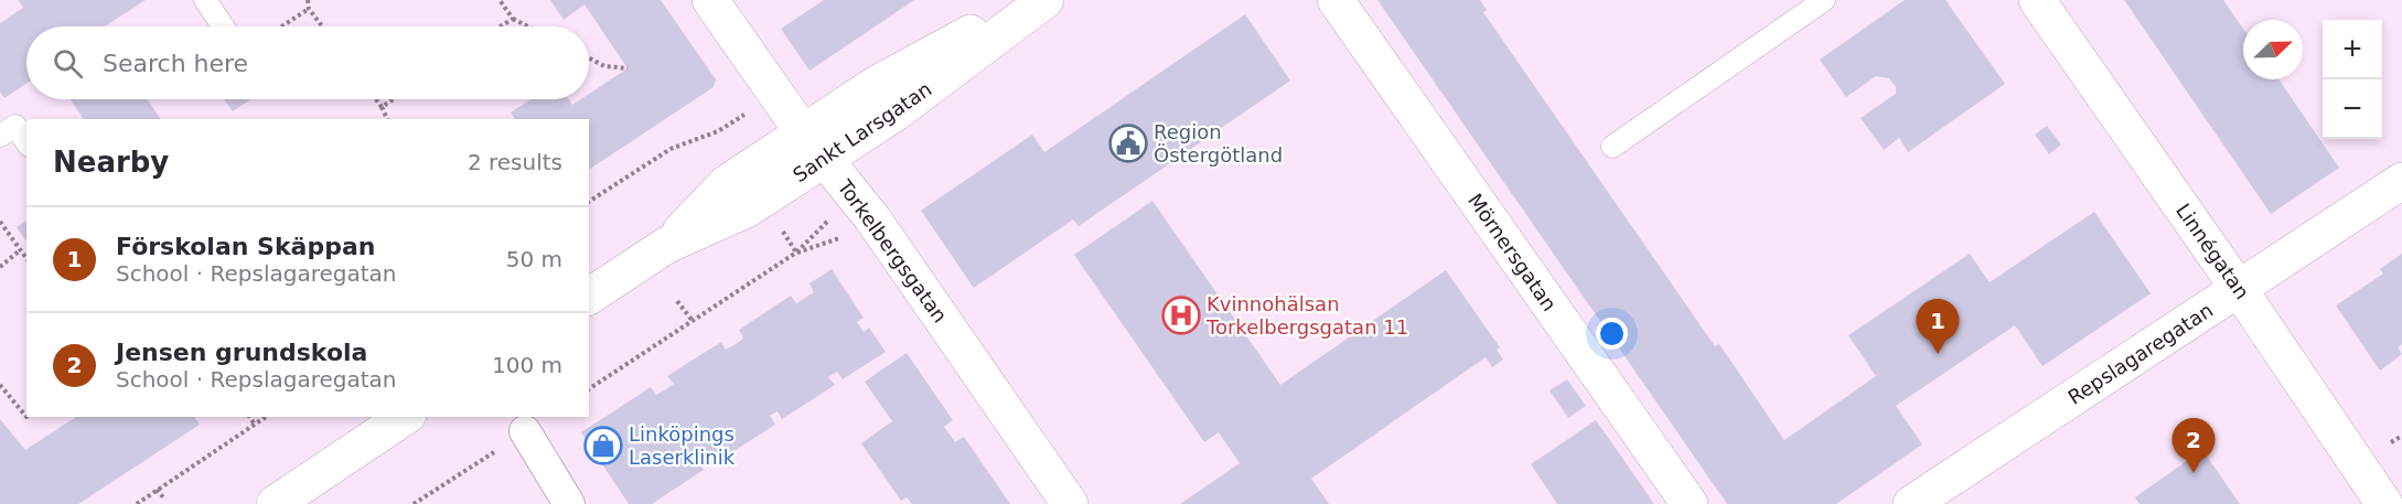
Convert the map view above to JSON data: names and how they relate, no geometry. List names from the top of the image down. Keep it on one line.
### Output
{"streets":{"street":["Sankt Larsgatan","Torkelbergsgatan","Linnégatan","Mörnersgatan","Repslagaregatan"]},"crossings":[["Sankt Larsgatan","Torkelbergsgatan"],["Linnégatan","Repslagaregatan"]],"places":{"public building":["Region Östergötland"],"hospital":["Kvinnohälsan Torkelbergsgatan 11"],"shop":["Linköpings Laserklinik"]},"north":"top right","page":{"map_buttons":["+","−"],"search":"Search here","heading":["Nearby","2 results"],"list":[{"mark":"1","name":"Förskolan Skäppan","note":"School · Repslagaregatan","value":"50 m"},{"mark":"2","name":"Jensen grundskola","note":"School · Repslagaregatan","value":"100 m"}],"pins":["1","2"]}}
